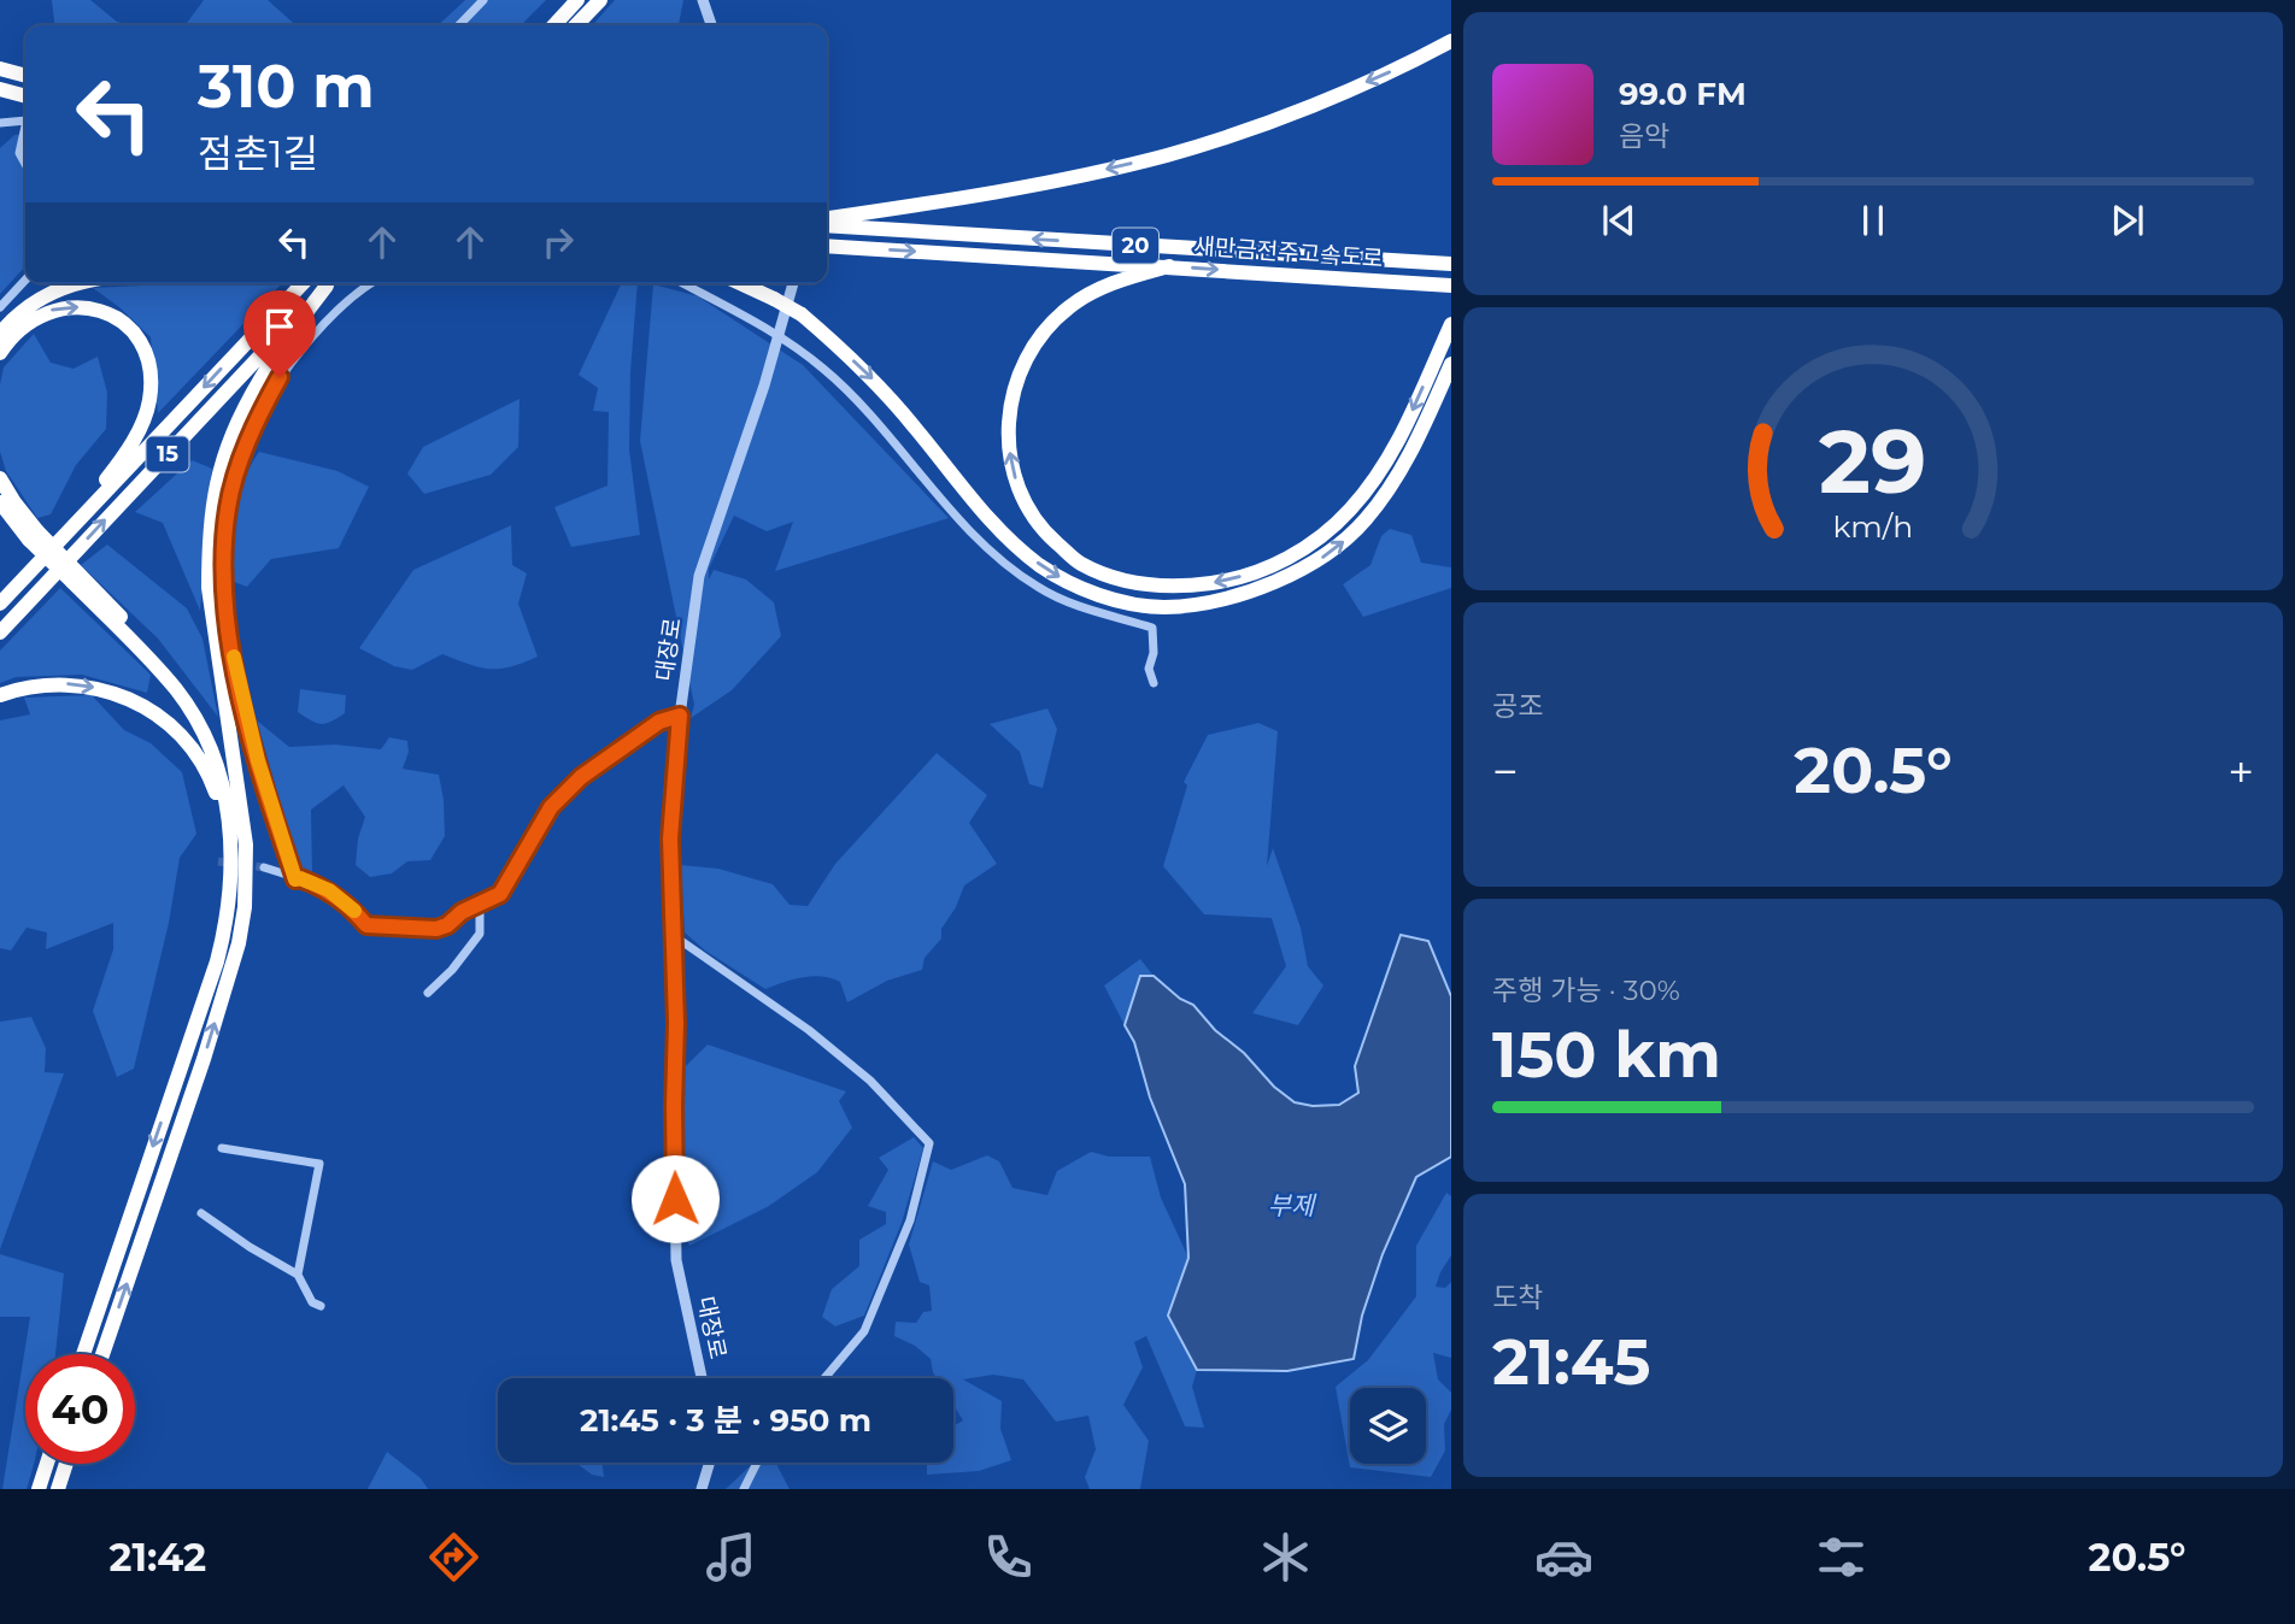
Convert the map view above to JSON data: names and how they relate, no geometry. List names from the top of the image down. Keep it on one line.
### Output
{"streets":{"highway":["20","새만금전주고속도로","15"],"street":["대장로"]},"water":["부제"],"page":{"turn":["310 m","점촌1길"],"song":["99.0 FM","음악"],"tile":["공조",["주행 가능 · 30%","150 km"],["도착","21:45"]],"heat":["−","20.5°","+"],"limit":"40","trip":"21:45 · 3 분 · 950 m","tabs":["21:42","20.5°"],"gauge":["29","km/h"]}}
